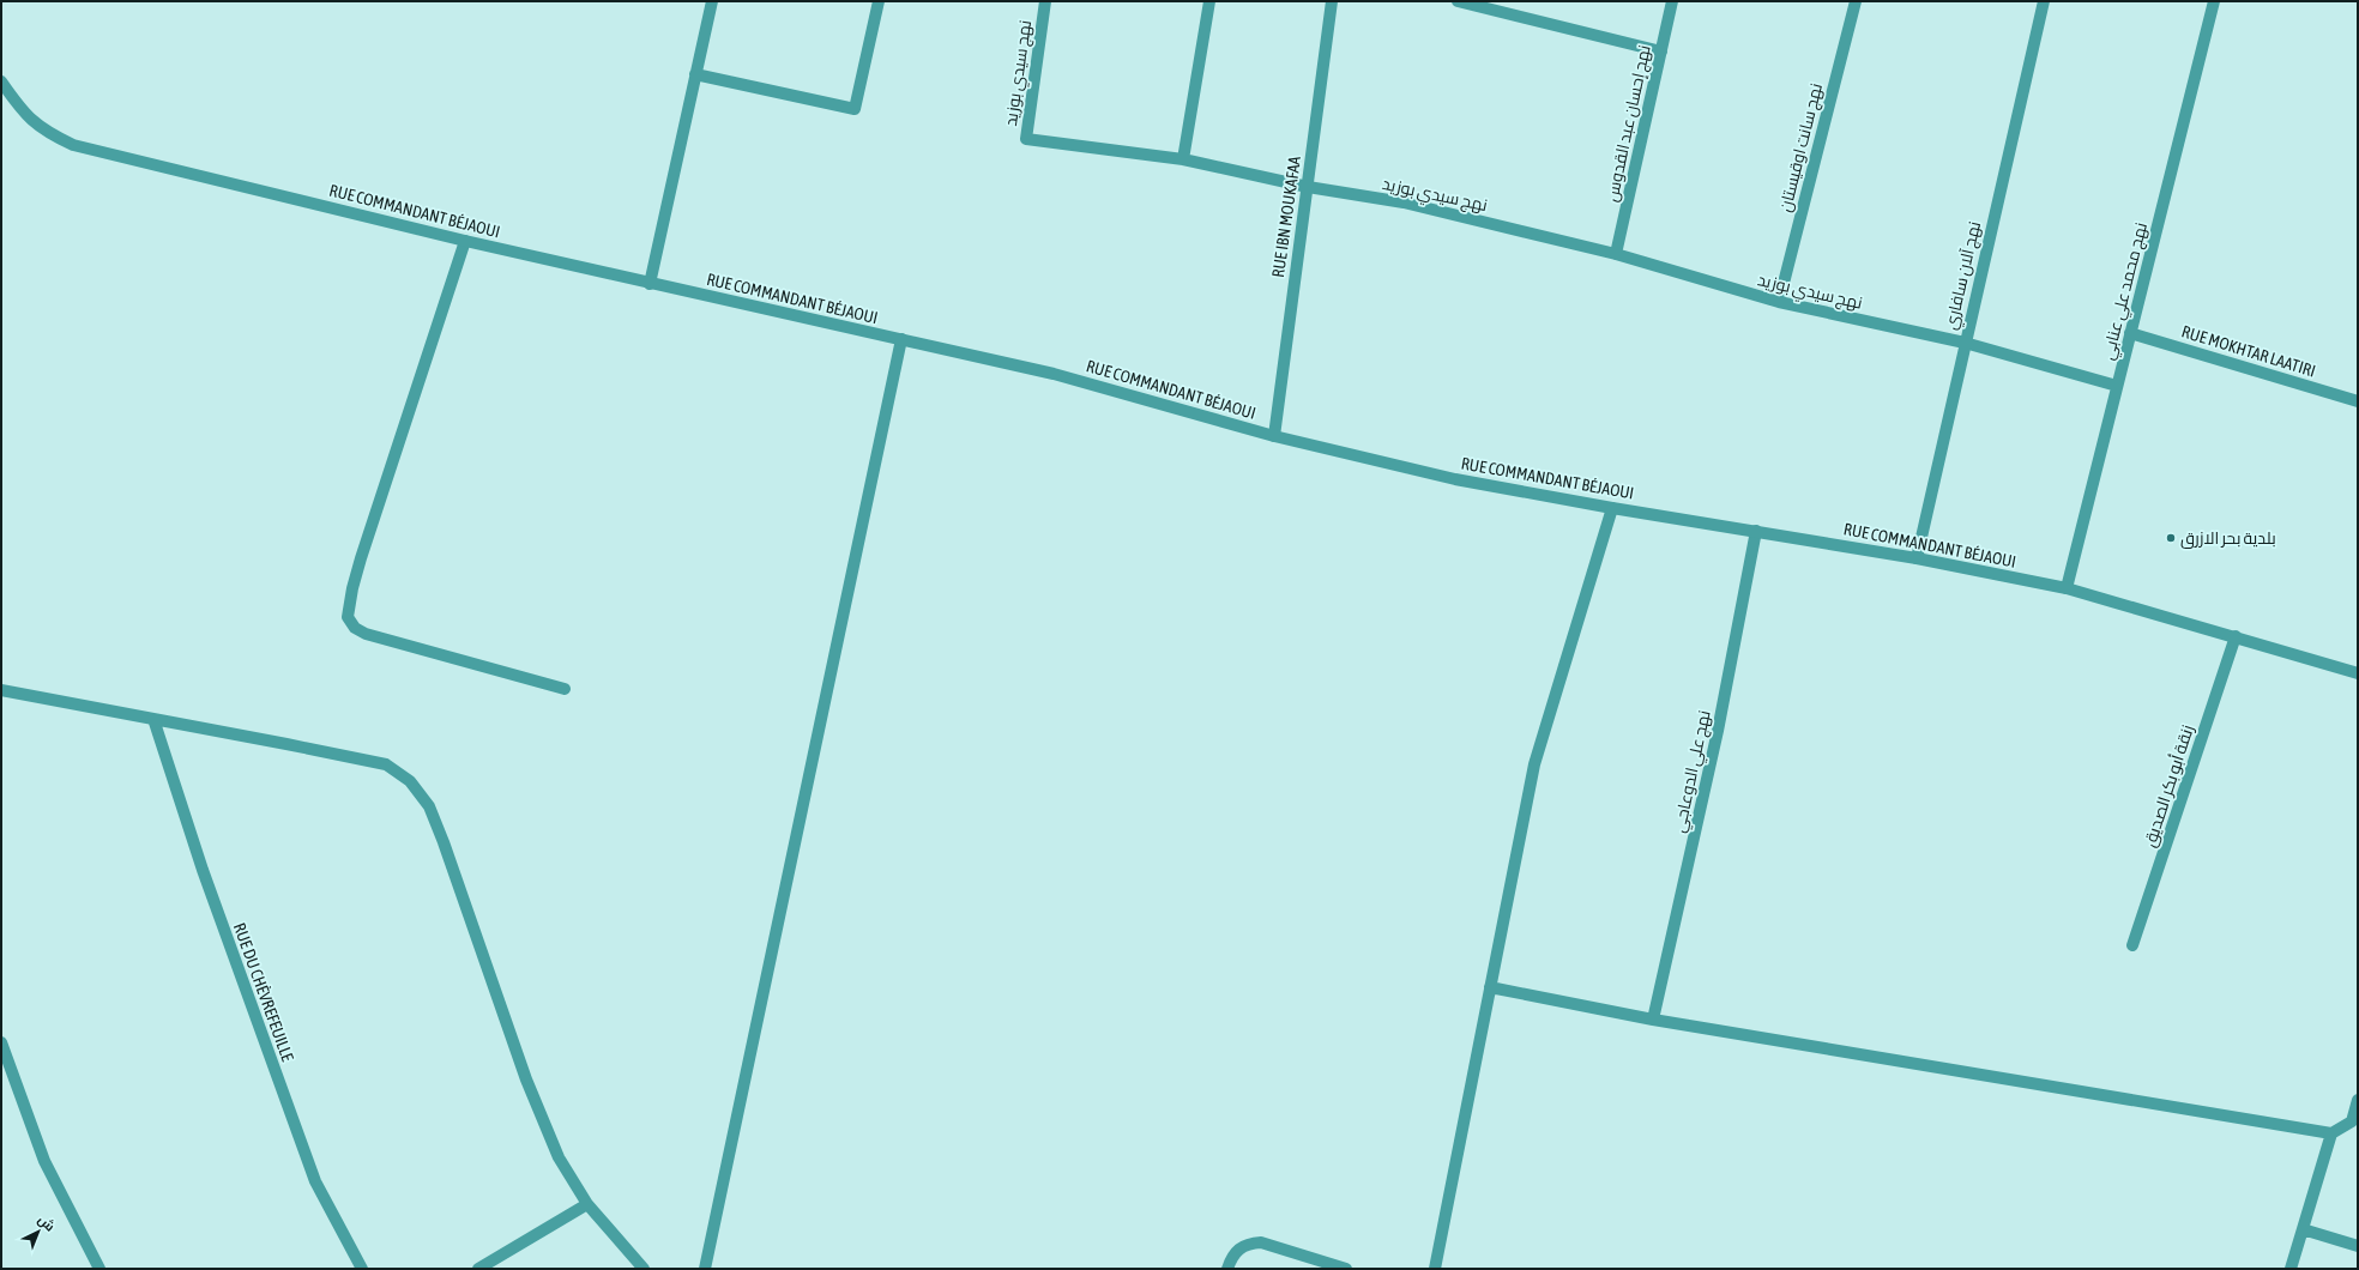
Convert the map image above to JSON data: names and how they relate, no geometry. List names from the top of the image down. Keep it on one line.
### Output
{"streets":{"street":["نهج سيدي بوزيد","نهج إحسان عبد القدوس","نهج سانت اوقيستان","RUE COMMANDANT BÉJAOUI","RUE IBN MOUKAFAA","نهج آلان سافاري","نهج محمد علي عنابي","RUE MOKHTAR LAATIRI","نهج علي الدوعاجي","زنقة أبو بكر الصديق","RUE DU CHÈVREFEUILLE"]},"crossings":[["نهج سيدي بوزيد","نهج إحسان عبد القدوس"],["نهج سيدي بوزيد","نهج سانت اوقيستان"],["نهج سيدي بوزيد","RUE IBN MOUKAFAA"],["نهج سيدي بوزيد","نهج آلان سافاري"],["نهج سيدي بوزيد","نهج محمد علي عنابي"],["RUE COMMANDANT BÉJAOUI","RUE IBN MOUKAFAA"],["RUE COMMANDANT BÉJAOUI","نهج آلان سافاري"],["RUE COMMANDANT BÉJAOUI","نهج محمد علي عنابي"],["RUE COMMANDANT BÉJAOUI","نهج علي الدوعاجي"],["RUE COMMANDANT BÉJAOUI","زنقة أبو بكر الصديق"],["نهج محمد علي عنابي","RUE MOKHTAR LAATIRI"]],"places":["بلدية بحر الازرق"],"north":"top right"}
